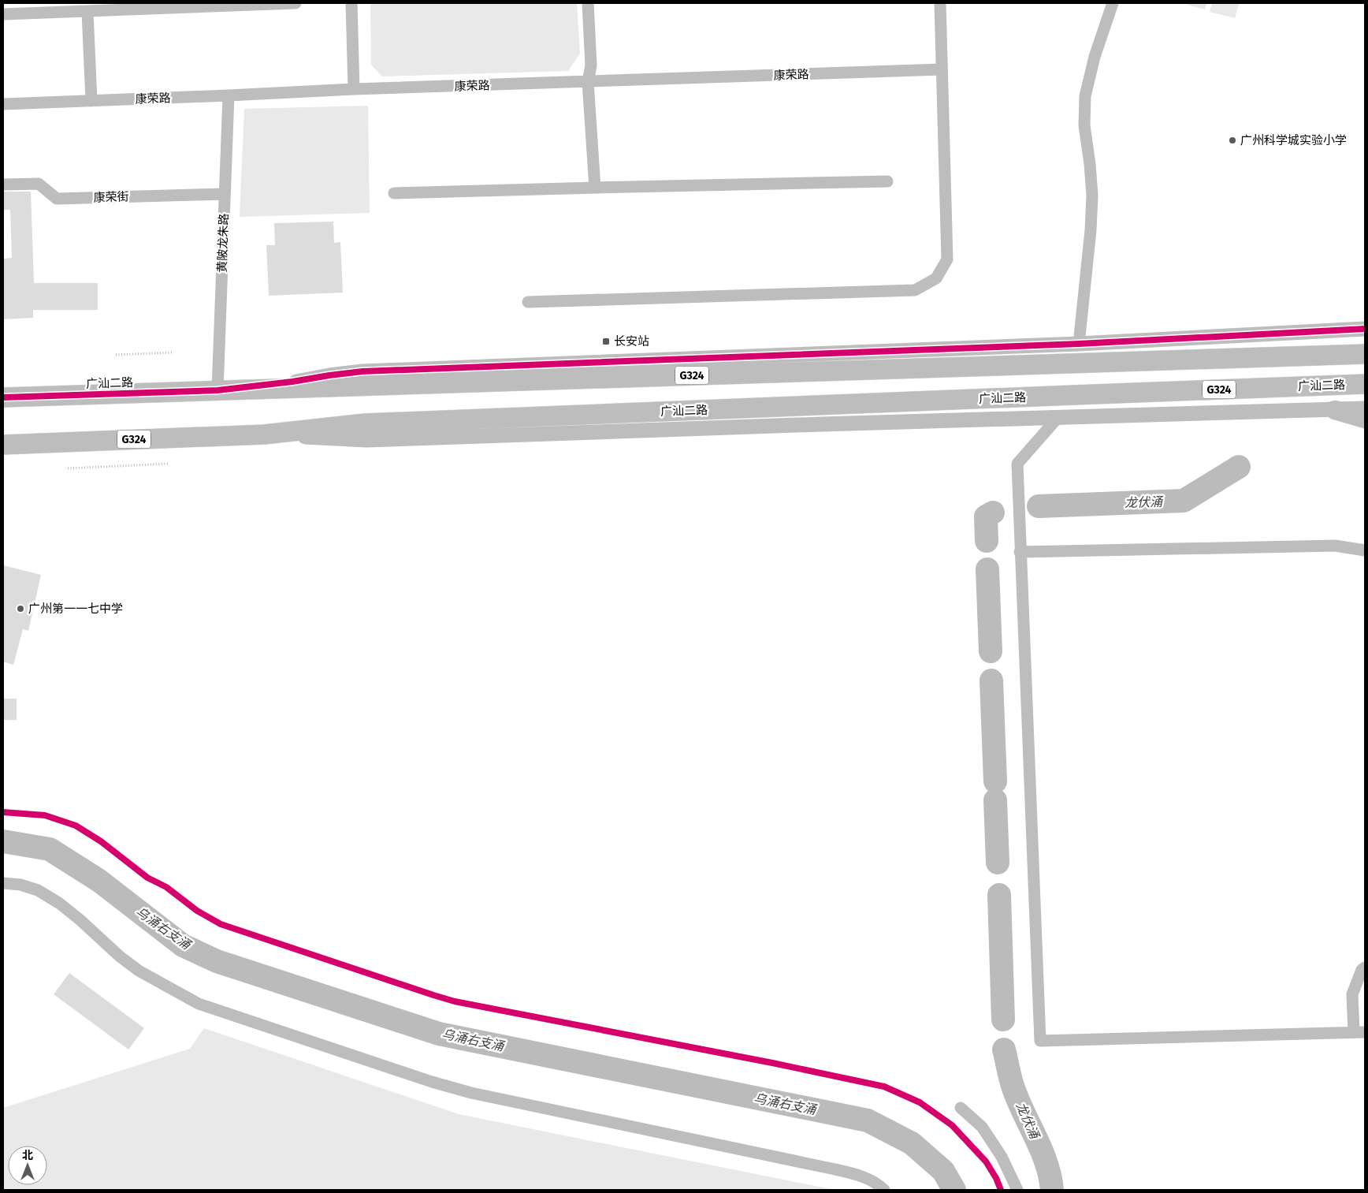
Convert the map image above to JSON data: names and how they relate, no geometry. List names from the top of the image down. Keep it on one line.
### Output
{"streets":{"highway":["G324","广汕二路"],"street":["康荣路","康荣街","黄陂龙朱路"]},"crossings":[["康荣路","黄陂龙朱路"],["康荣街","黄陂龙朱路"],["黄陂龙朱路","广汕二路"]],"water":["龙伏涌","乌涌右支涌"],"places":{"other":["广州科学城实验小学","广州第一一七中学"],"transit":["长安站"]},"north":"top"}
